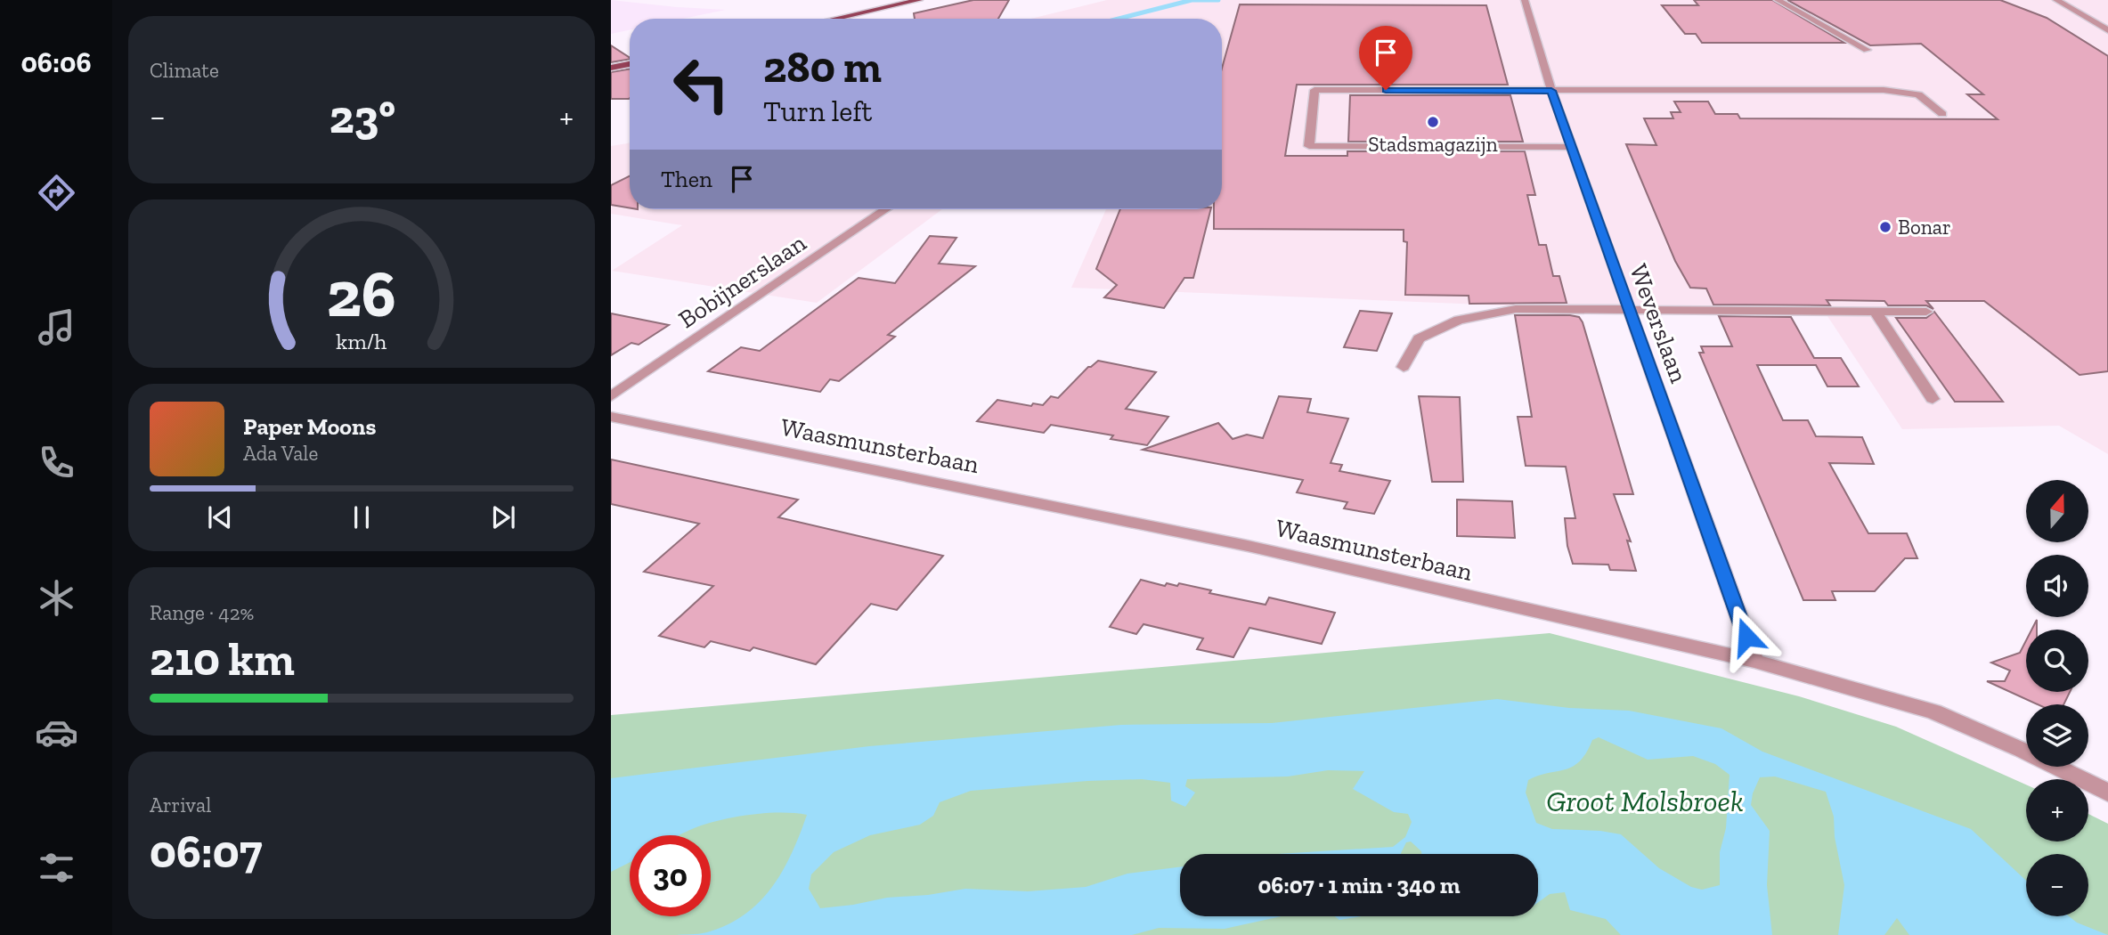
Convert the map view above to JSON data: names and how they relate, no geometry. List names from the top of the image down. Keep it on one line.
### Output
{"streets":{"street":["Bobijnerslaan","Weverslaan","Waasmunsterbaan"]},"crossings":[["Weverslaan","Waasmunsterbaan"]],"parks":["Groot Molsbroek"],"places":["Stadsmagazijn","Bonar"],"north":"top","page":{"tabs":"06:06","tile":["Climate",["Range · 42%","210 km"],["Arrival","06:07"]],"turn":["280 m","Turn left"],"heat":["−","23°","+"],"then":"Then","song":["Paper Moons","Ada Vale"],"map_buttons":["+","−"],"limit":"30","trip":"06:07 · 1 min · 340 m","gauge":["26","km/h"]}}
